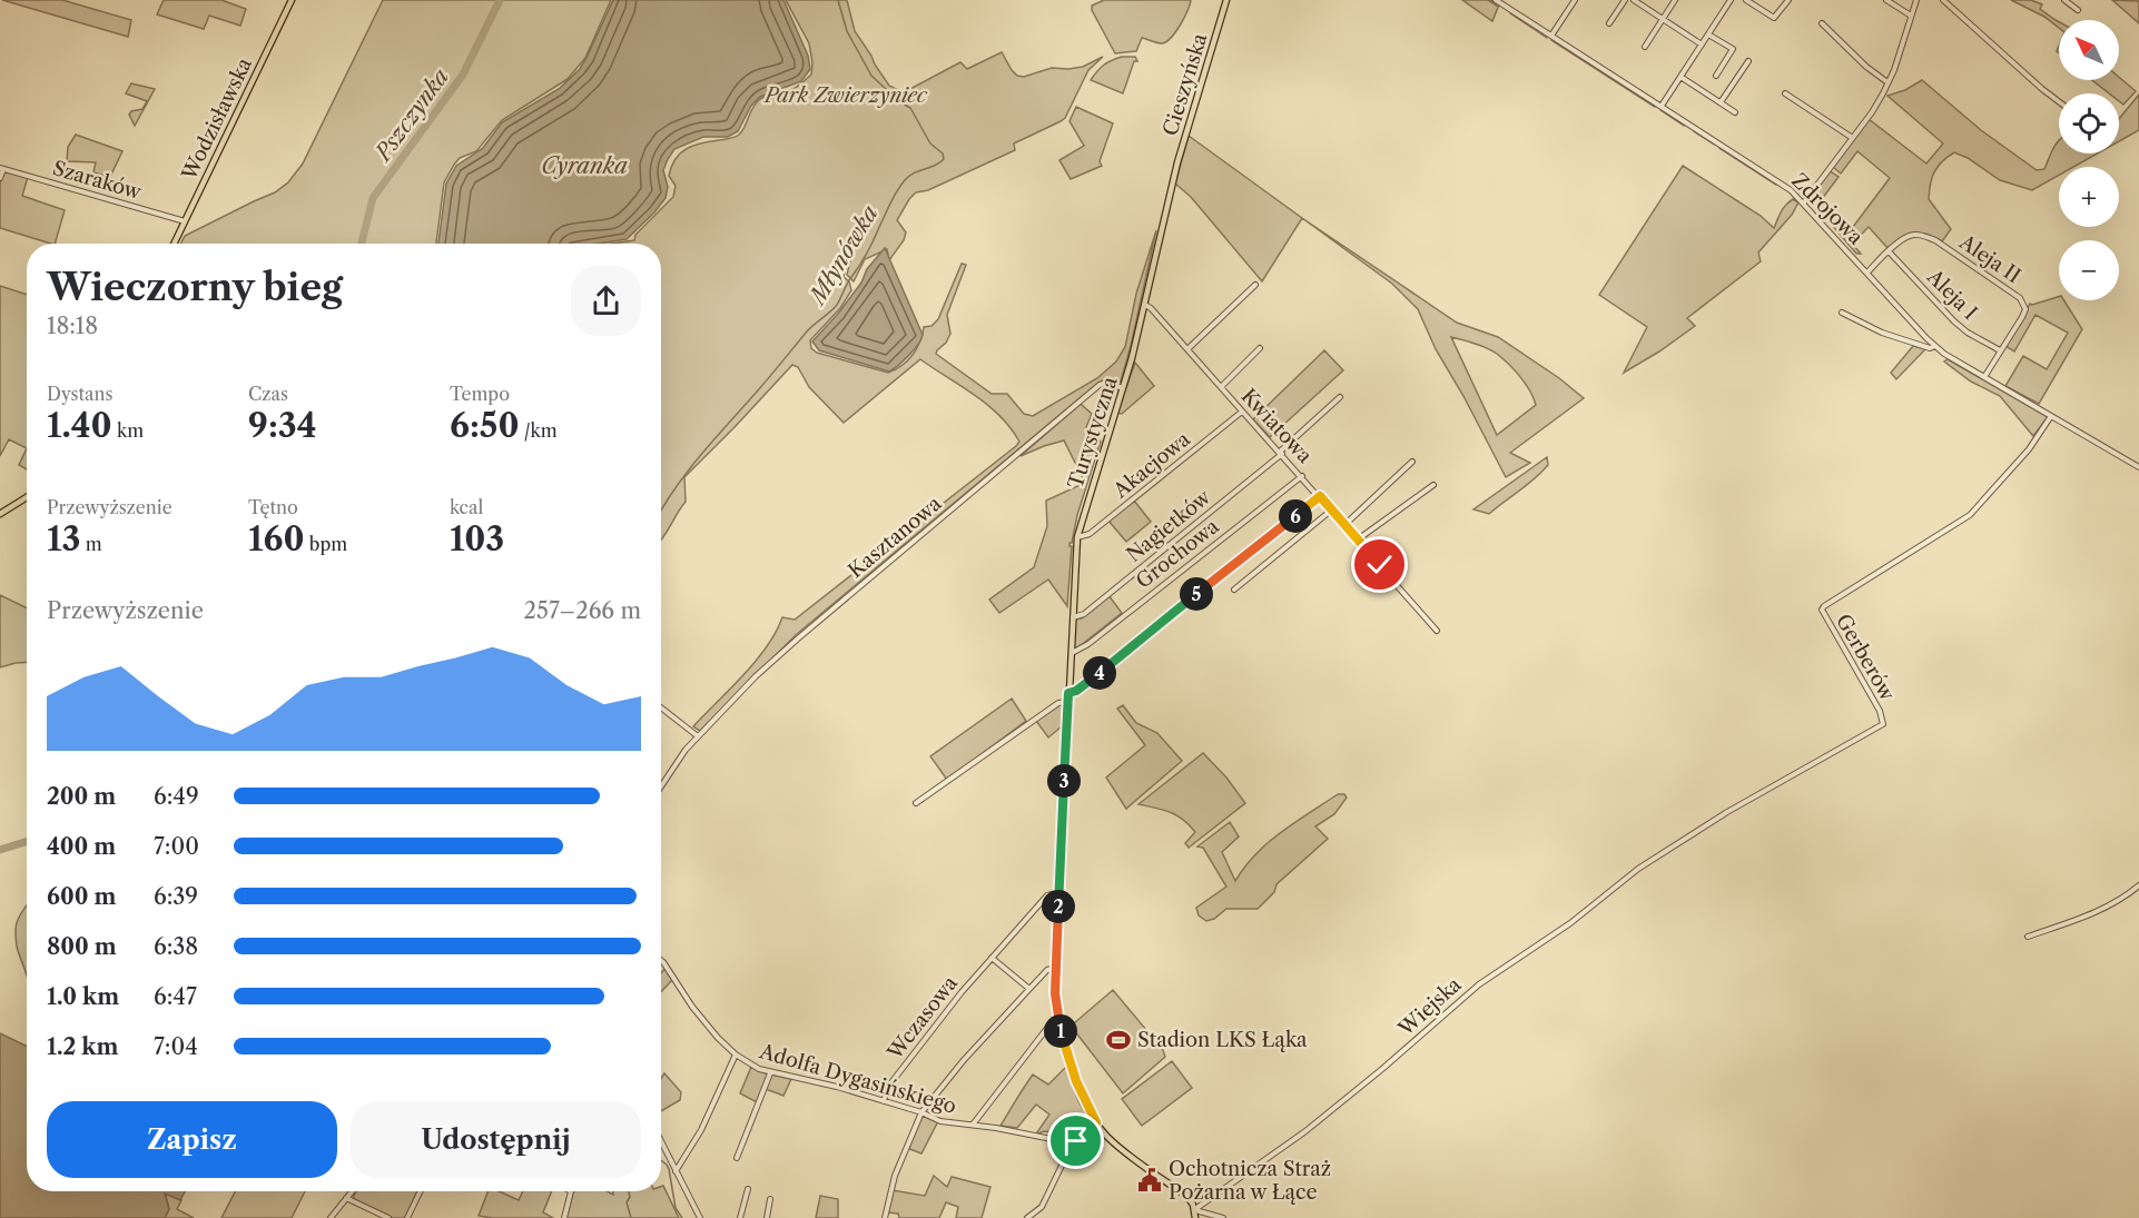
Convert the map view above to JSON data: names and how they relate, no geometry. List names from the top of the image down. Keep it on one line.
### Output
{"streets":{"main road":["Cieszyńska","Wodzisławska","Turystyczna"],"street":["Szaraków","Zdrojowa","Aleja II","Aleja I","Kwiatowa","Akacjowa","Nagietków","Kasztanowa","Grochowa","Gerberów","Wiejska","Wczasowa","Adolfa Dygasińskiego"]},"crossings":[["Cieszyńska","Turystyczna"],["Wodzisławska","Szaraków"],["Zdrojowa","Aleja II"],["Zdrojowa","Gerberów"],["Aleja II","Aleja I"],["Kwiatowa","Turystyczna"],["Kwiatowa","Akacjowa"],["Kwiatowa","Nagietków"],["Kwiatowa","Grochowa"],["Turystyczna","Akacjowa"],["Turystyczna","Nagietków"],["Turystyczna","Kasztanowa"],["Turystyczna","Grochowa"],["Turystyczna","Wiejska"],["Turystyczna","Wczasowa"],["Gerberów","Wiejska"],["Wczasowa","Adolfa Dygasińskiego"]],"water":["Pszczynka","Cyranka","Młynówka"],"parks":["Park Zwierzyniec"],"places":{"sports":["Stadion LKS Łąka"],"public building":["Ochotnicza Straż Pożarna w Łące"]},"north":"top left","page":{"map_buttons":["+","−"],"heading":["Wieczorny bieg","18:18"],"stats":[["Dystans","1.40 km"],["Czas","9:34"],["Tempo","6:50 /km"],["Przewyższenie","13 m"],["Tętno","160 bpm"],["kcal","103"]],"pins":["6","5","4","3","2","1"],"chart":["Przewyższenie","257–266 m"],"list":[{"name":"200 m","note":"6:49"},{"name":"400 m","note":"7:00"},{"name":"600 m","note":"6:39"},{"name":"800 m","note":"6:38"},{"name":"1.0 km","note":"6:47"},{"name":"1.2 km","note":"7:04"}],"buttons":["Zapisz","Udostępnij"]}}
